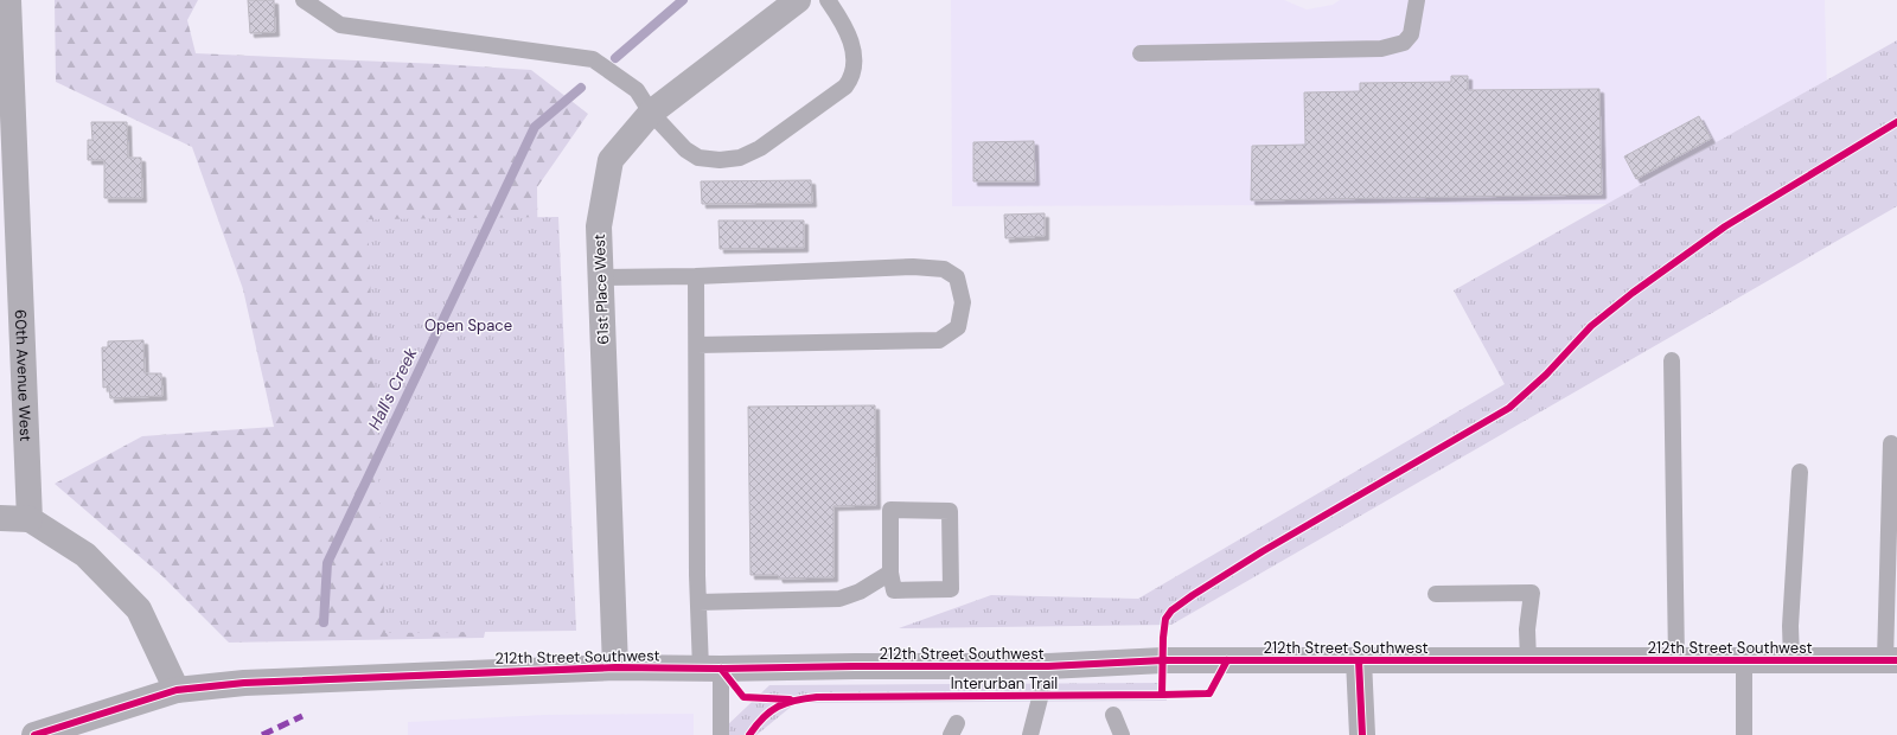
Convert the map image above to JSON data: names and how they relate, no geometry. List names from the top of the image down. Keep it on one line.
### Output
{"streets":{"main road":["61st Place West","60th Avenue West","212th Street Southwest"],"cycle path":["Interurban Trail"]},"crossings":[["61st Place West","212th Street Southwest"]],"water":["Hall's Creek"],"parks":["Open Space"]}
